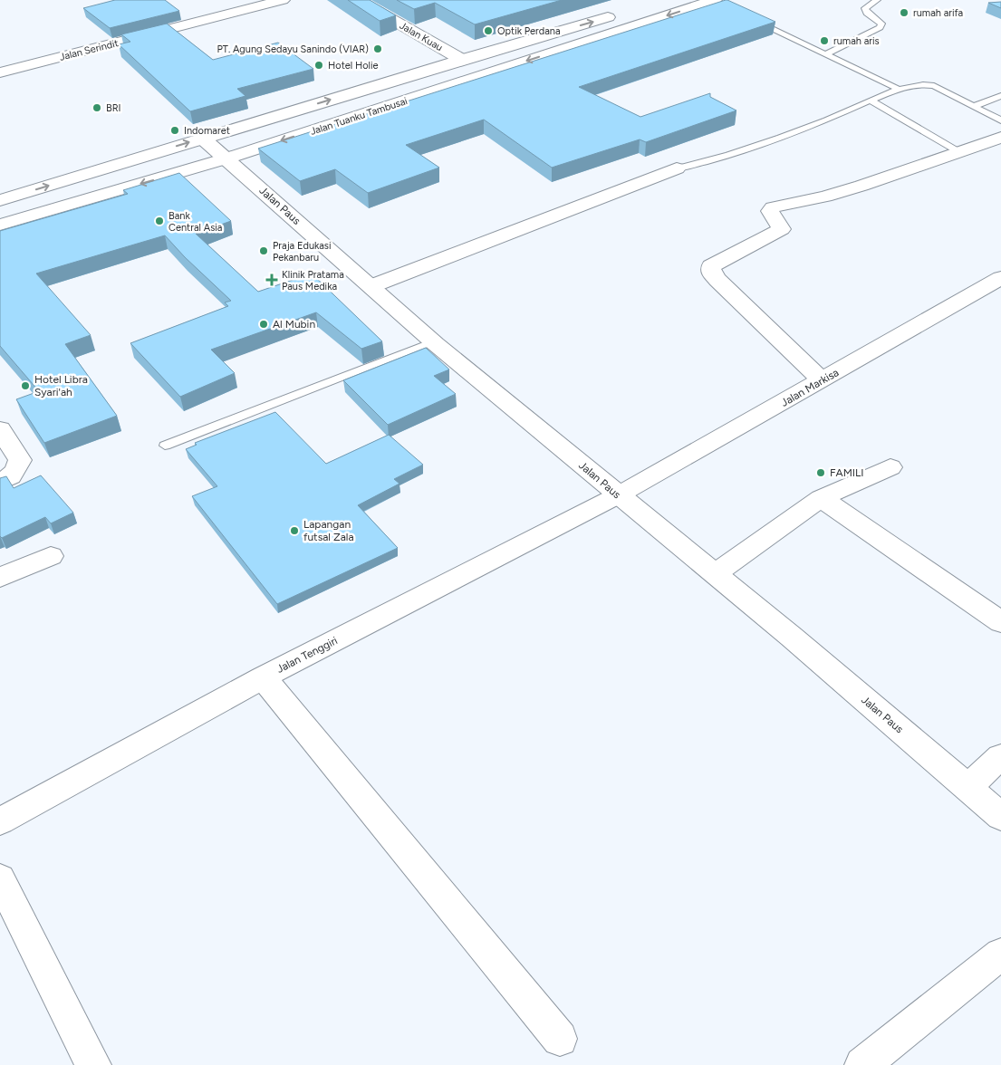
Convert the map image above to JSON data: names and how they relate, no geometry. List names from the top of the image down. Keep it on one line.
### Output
{"streets":{"street":["Jalan Kuau","Jalan Serindit","Jalan Tuanku Tambusai","Jalan Paus","Jalan Markisa","Jalan Tenggiri"]},"crossings":[["Jalan Kuau","Jalan Tuanku Tambusai"],["Jalan Tuanku Tambusai","Jalan Paus"],["Jalan Paus","Jalan Markisa"],["Jalan Paus","Jalan Tenggiri"],["Jalan Markisa","Jalan Tenggiri"]],"places":{"other":["rumah arifa","Optik Perdana","rumah aris","PT. Agung Sedayu Sanindo (VIAR)","Hotel Holie","BRI","Indomaret","Bank Central Asia","Praja Edukasi Pekanbaru","Al Mubin","Hotel Libra Syari'ah","FAMILI","Lapangan futsal Zala"],"health":["Klinik Pratama Paus Medika"]}}
